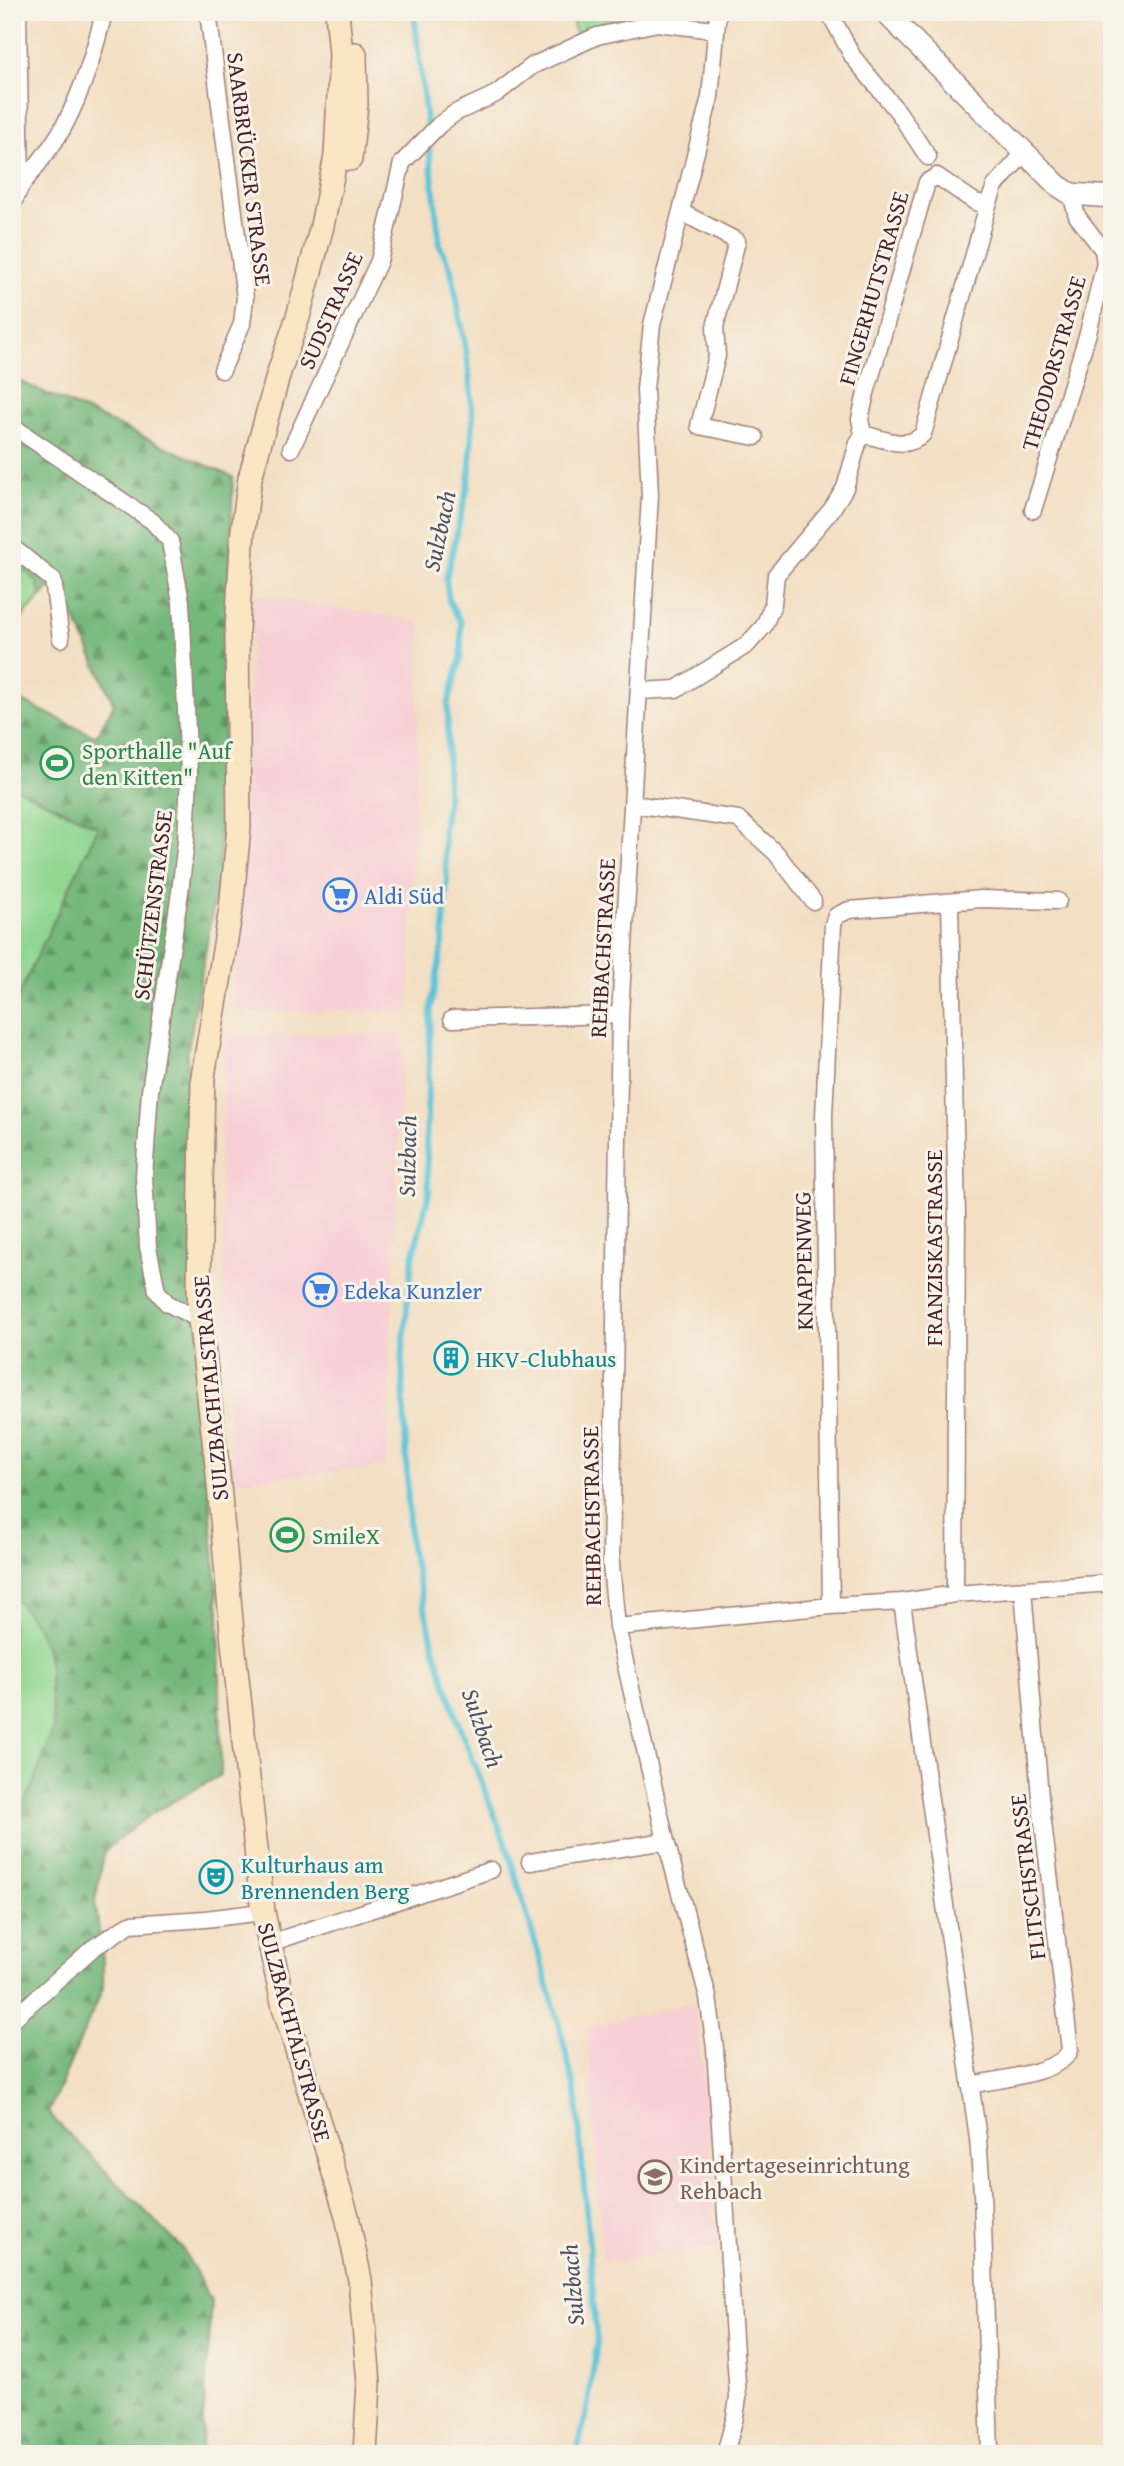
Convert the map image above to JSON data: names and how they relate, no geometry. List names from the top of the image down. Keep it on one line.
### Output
{"streets":{"main road":["SULZBACHTALSTRASSE"],"street":["SAARBRÜCKER STRASSE","FINGERHUTSTRASSE","SUDSTRASSE","THEODORSTRASSE","SCHÜTZENSTRASSE","REHBACHSTRASSE","FRANZISKASTRASSE","KNAPPENWEG","FLITSCHSTRASSE"]},"crossings":[["FINGERHUTSTRASSE","REHBACHSTRASSE"],["SUDSTRASSE","REHBACHSTRASSE"],["SCHÜTZENSTRASSE","SULZBACHTALSTRASSE"],["FRANZISKASTRASSE","KNAPPENWEG"]],"water":["Sulzbach"],"places":{"sports":["Sporthalle \"Auf den Kitten\"","SmileX"],"supermarket":["Aldi Süd","Edeka Kunzler"],"building":["HKV-Clubhaus"],"theatre":["Kulturhaus am Brennenden Berg"],"school or university":["Kindertageseinrichtung Rehbach"]}}
